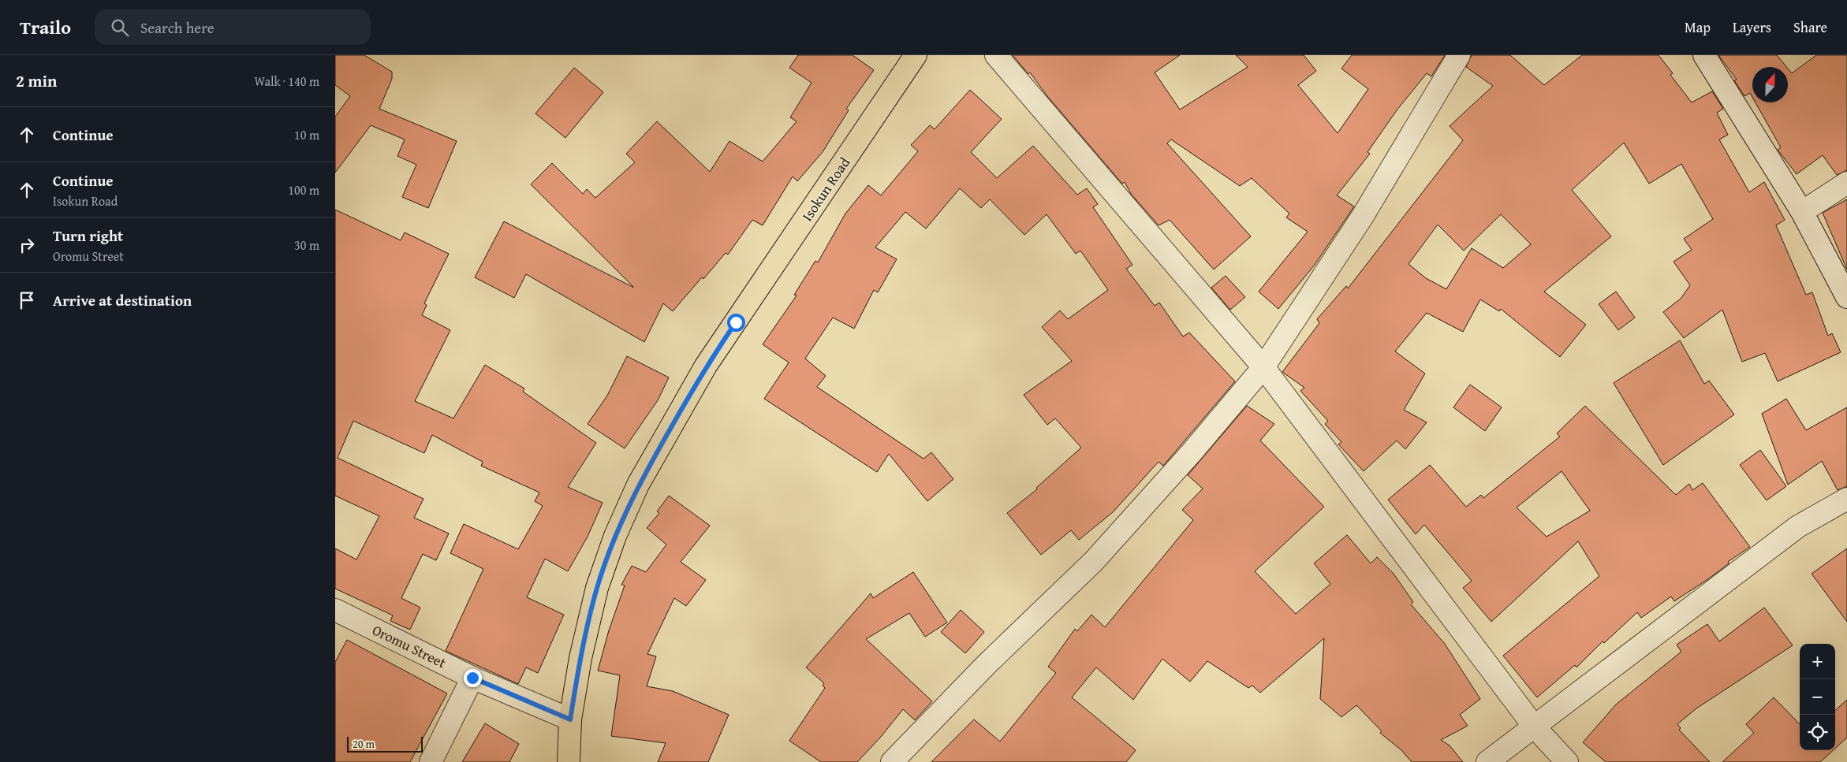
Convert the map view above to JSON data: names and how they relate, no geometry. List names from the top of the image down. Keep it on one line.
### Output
{"streets":{"main road":["Isokun Road"],"street":["Oromu Street"]},"crossings":[["Isokun Road","Oromu Street"]],"scale_bar":"20 m","north":"top","page":{"header":"Trailo","search":"Search here","nav":["Map","Layers","Share"],"heading":["2 min","Walk · 140 m"],"list":[["Continue","10 m"],["Continue","Isokun Road","100 m"],["Turn right","Oromu Street","30 m"],"Arrive at destination"],"map_buttons":["+","−"],"scale":"20 m"}}
